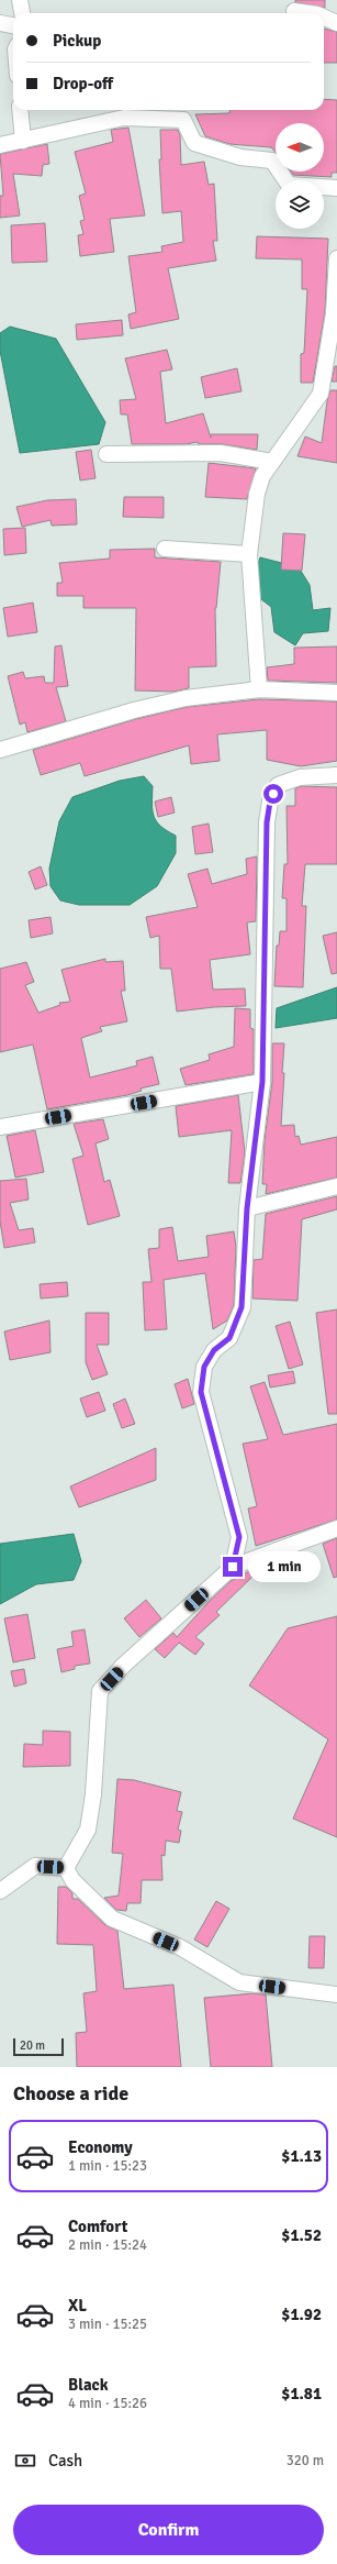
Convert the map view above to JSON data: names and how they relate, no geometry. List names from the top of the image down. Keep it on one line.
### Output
{"scale_bar":"20 m","north":"left","page":{"banner":["Pickup","Drop-off"],"bubble":"1 min","scale":"20 m","heading":"Choose a ride","list":[{"name":"Economy","note":"1 min · 15:23","value":"$1.13"},{"name":"Comfort","note":"2 min · 15:24","value":"$1.52"},{"name":"XL","note":"3 min · 15:25","value":"$1.92"},{"name":"Black","note":"4 min · 15:26","value":"$1.81"}],"pay":["Cash","320 m"],"buttons":"Confirm"}}
